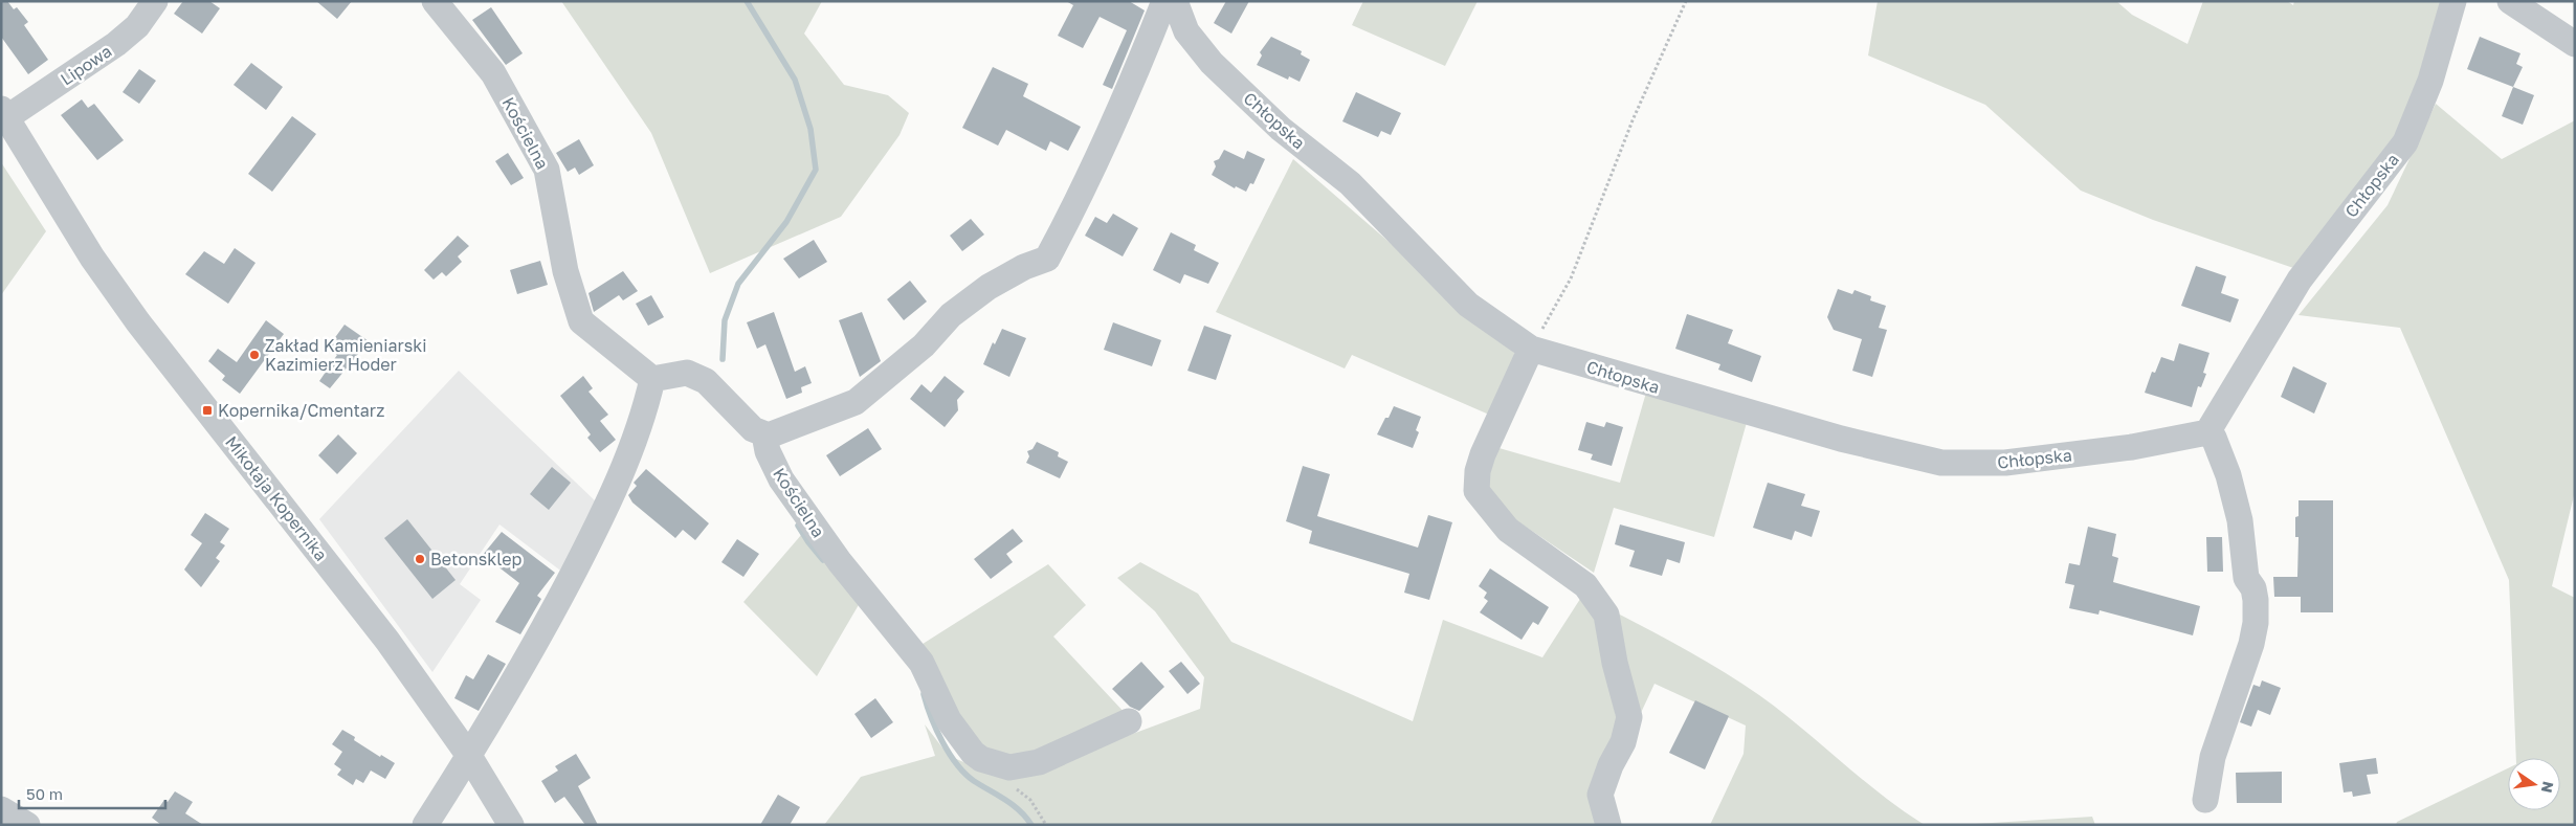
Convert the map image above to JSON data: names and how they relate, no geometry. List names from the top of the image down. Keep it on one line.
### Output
{"streets":{"street":["Lipowa","Chłopska","Kościelna","Mikołaja Kopernika"]},"crossings":[["Lipowa","Mikołaja Kopernika"]],"places":{"other":["Zakład Kamieniarski Kazimierz Hoder","Betonsklep"],"transit":["Kopernika/Cmentarz"]},"scale_bar":"50 m","north":"right"}
